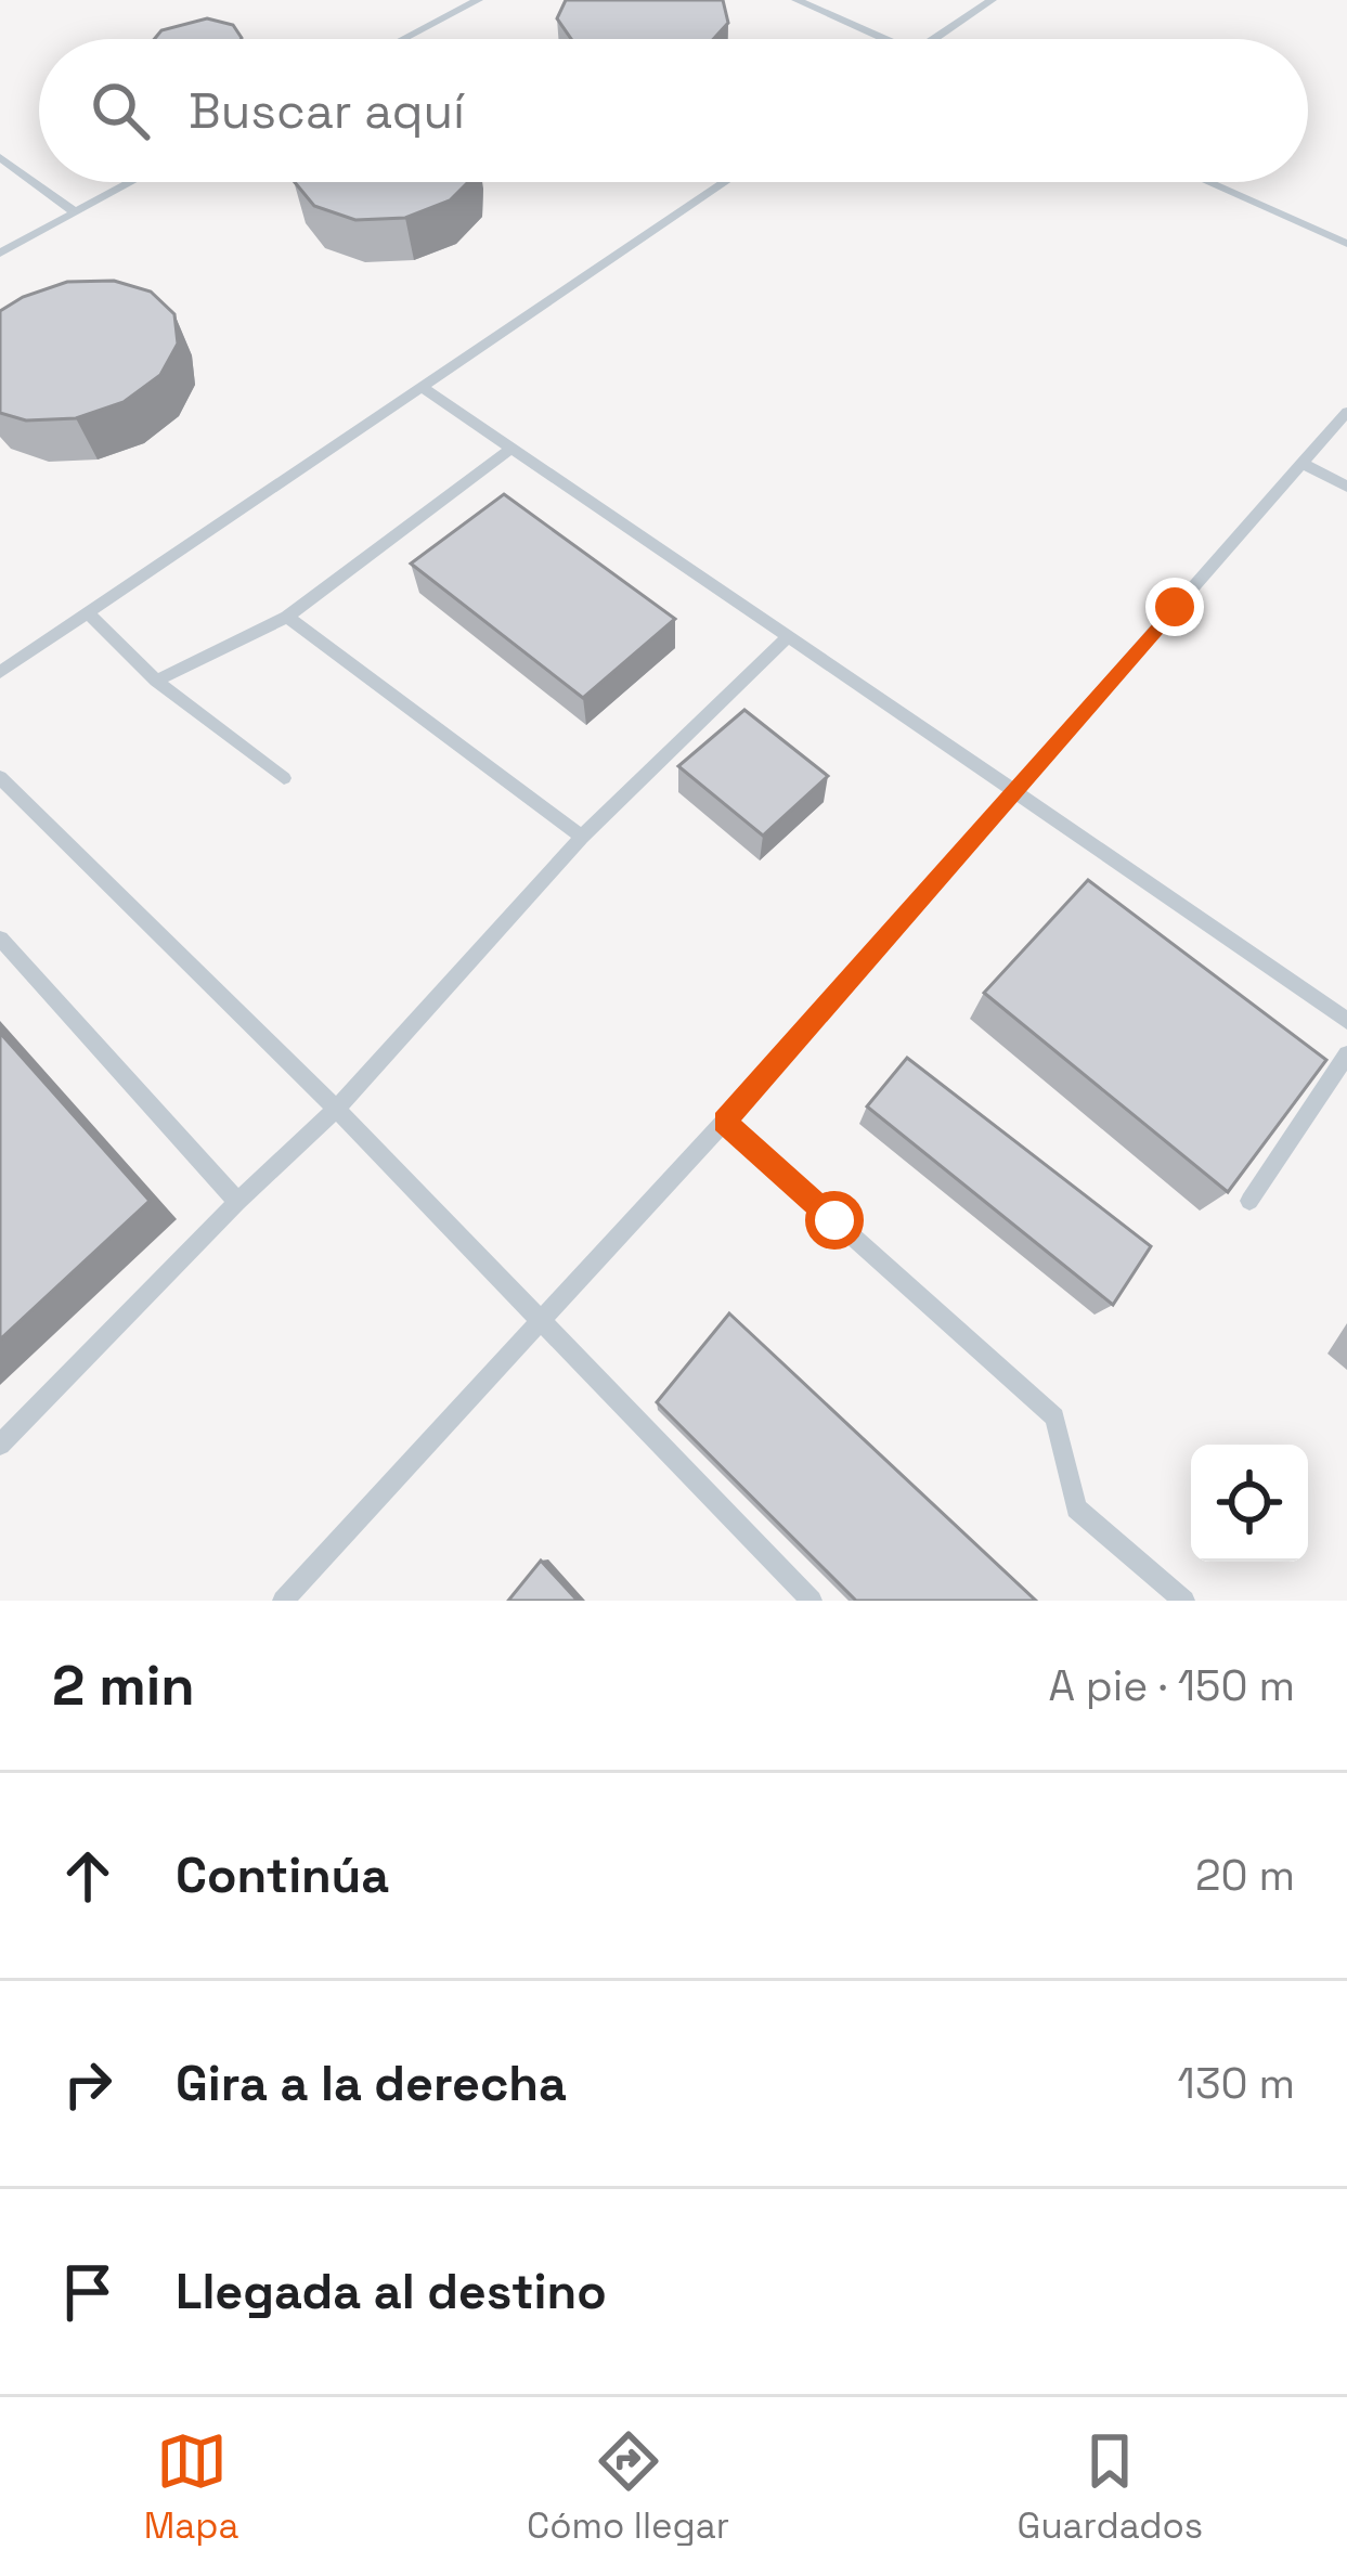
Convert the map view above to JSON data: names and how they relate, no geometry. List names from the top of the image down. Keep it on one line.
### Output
{"page":{"search":"Buscar aquí","heading":["2 min","A pie · 150 m"],"list":[["Continúa","20 m"],["Gira a la derecha","130 m"],"Llegada al destino"],"nav":["Mapa","Cómo llegar","Guardados"]}}
